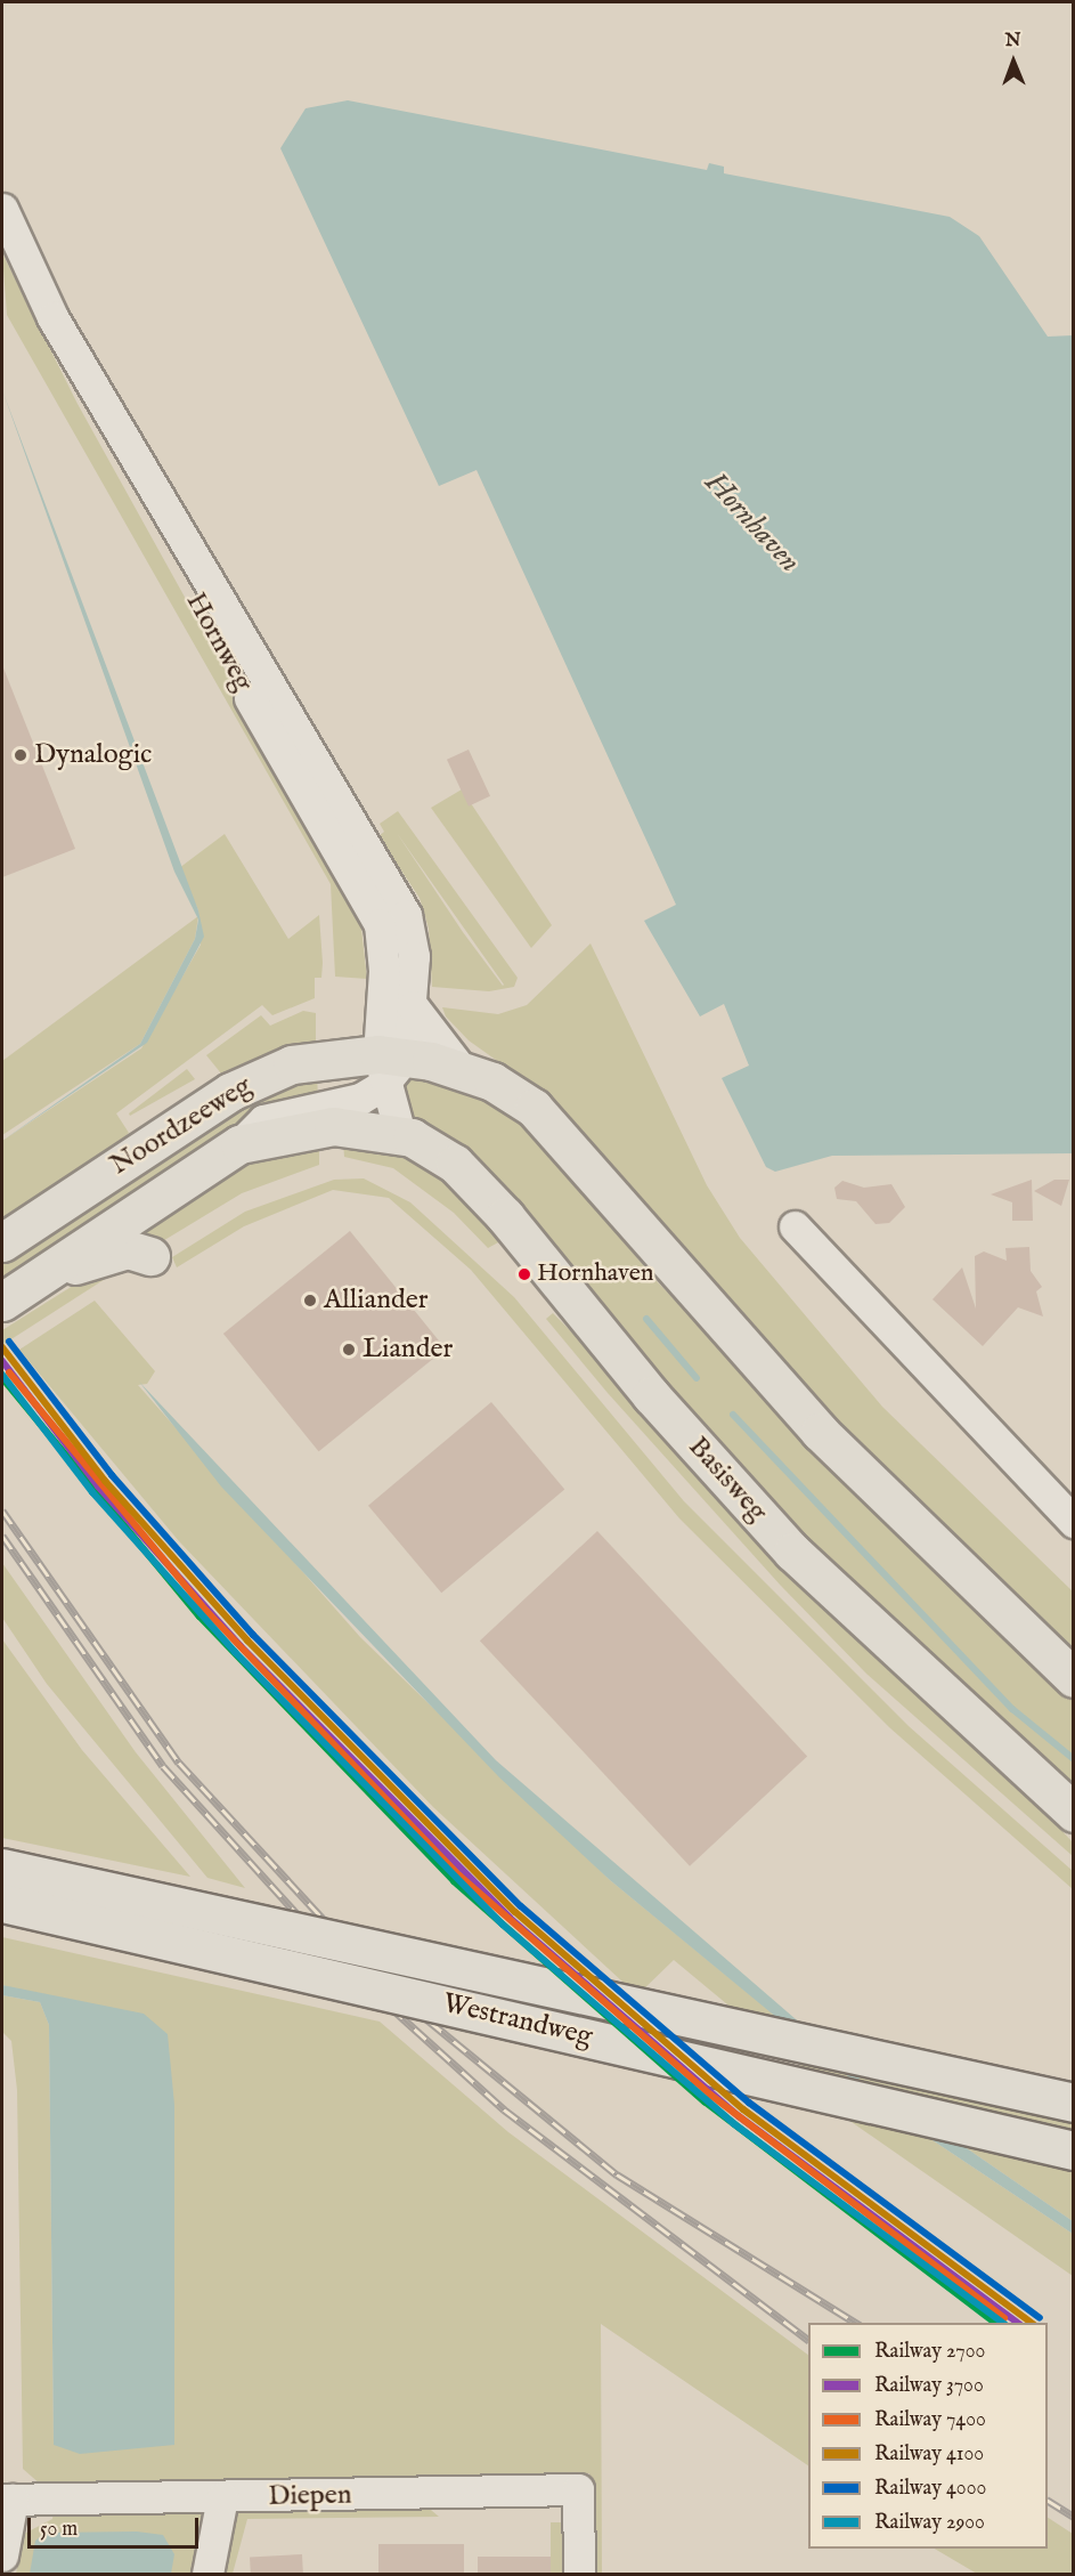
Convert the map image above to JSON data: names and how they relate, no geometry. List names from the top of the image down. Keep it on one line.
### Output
{"streets":{"main road":["Noordzeeweg","Basisweg","Westrandweg"],"street":["Hornweg","Diepen"]},"crossings":[["Hornweg","Noordzeeweg"],["Noordzeeweg","Basisweg"]],"water":["Hornhaven"],"places":["Dynalogic","Hornhaven","Alliander","Liander"],"lines":["rail line 4000","rail line 4100","rail line 3700","rail line 7400","rail line 2900","rail line 2700"],"legend":["Railway 2700","Railway 3700","Railway 7400","Railway 4100","Railway 4000","Railway 2900"],"scale_bar":"50 m","north":"top"}
